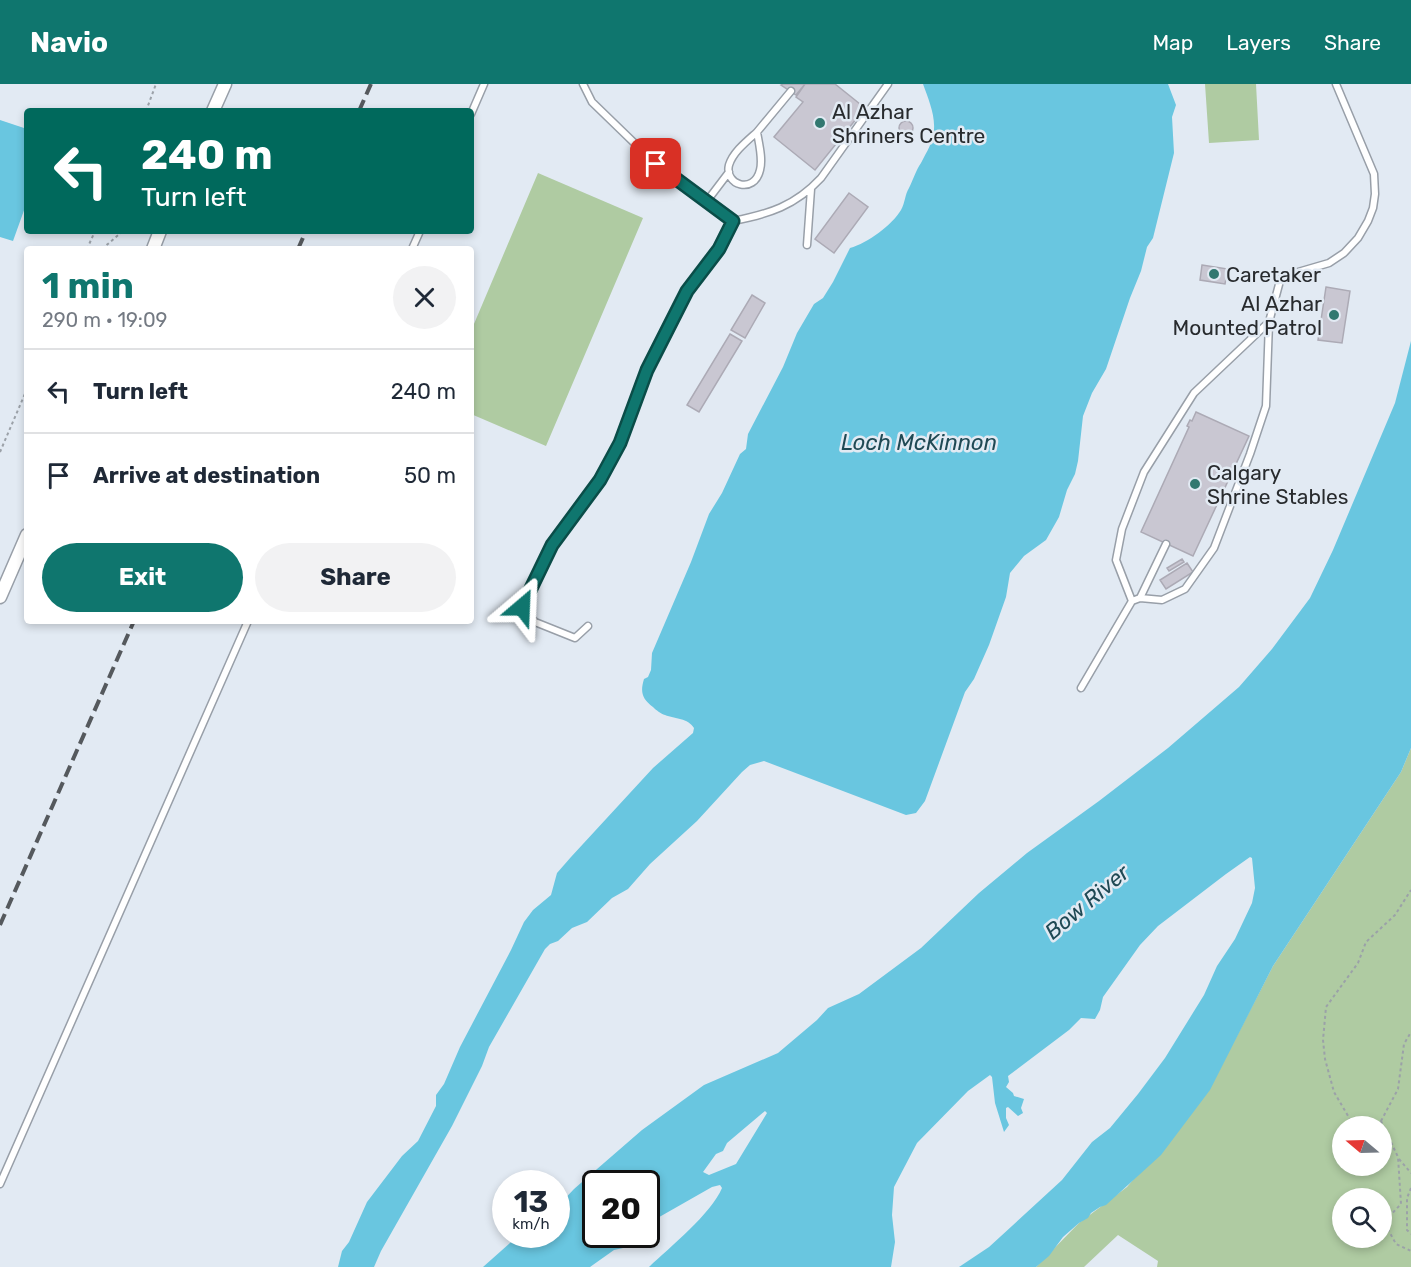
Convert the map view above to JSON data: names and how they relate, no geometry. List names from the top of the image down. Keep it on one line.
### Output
{"water":["Loch McKinnon","Bow River"],"places":["Al Azhar Shriners Centre","Caretaker","Al Azhar Mounted Patrol","Calgary Shrine Stables"],"north":"left","page":{"header":"Navio","nav":["Map","Layers","Share"],"turn":["240 m","Turn left"],"heading":["1 min","290 m · 19:09"],"list":[{"name":"Turn left","value":"240 m"},{"name":"Arrive at destination","value":"50 m"}],"buttons":["Exit","Share"],"speed":"13 km/h","limit":"20"}}
